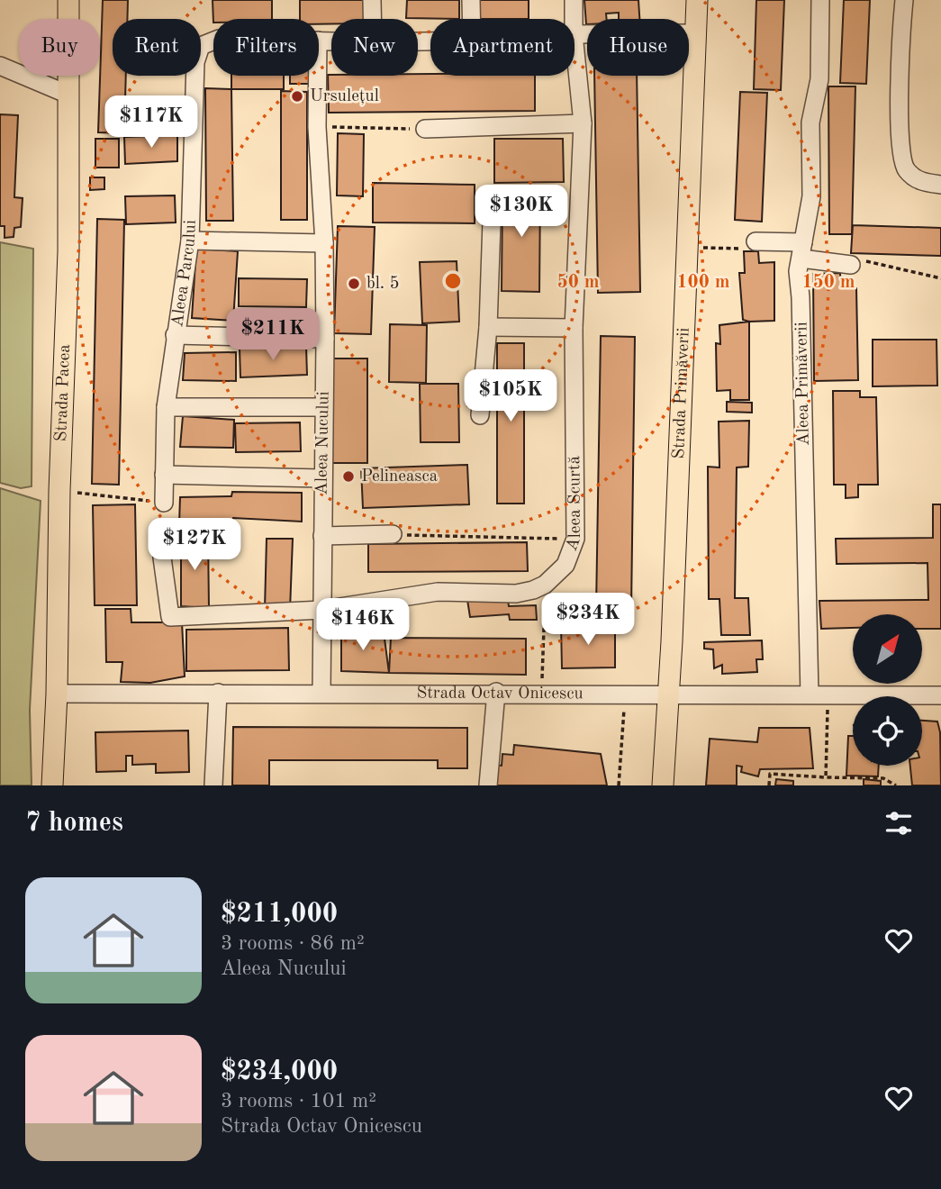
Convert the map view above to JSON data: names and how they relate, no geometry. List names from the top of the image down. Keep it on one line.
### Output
{"streets":{"main road":["Strada Pacea","Strada Primăverii"],"street":["Aleea Parcului","Aleea Primăverii","Aleea Nucului","Aleea Scurtă","Strada Octav Onicescu"]},"crossings":[["Aleea Primăverii","Strada Octav Onicescu"],["Strada Pacea","Strada Octav Onicescu"],["Strada Primăverii","Strada Octav Onicescu"],["Aleea Nucului","Aleea Scurtă"],["Aleea Nucului","Strada Octav Onicescu"]],"places":["Ursulețul","bl. 5","Pelineasca"],"north":"top right","page":{"chip":["Buy","Rent","Filters","New","Apartment","House"],"price":["$117K","$130K","$211K","$105K","$127K","$234K","$146K"],"heading":"7 homes","list":[{"name":"$211,000","note":"3 rooms · 86 m² · Aleea Nucului"},{"name":"$234,000","note":"3 rooms · 101 m² · Strada Octav Onicescu"}]},"rings":["50 m","100 m","150 m"]}
